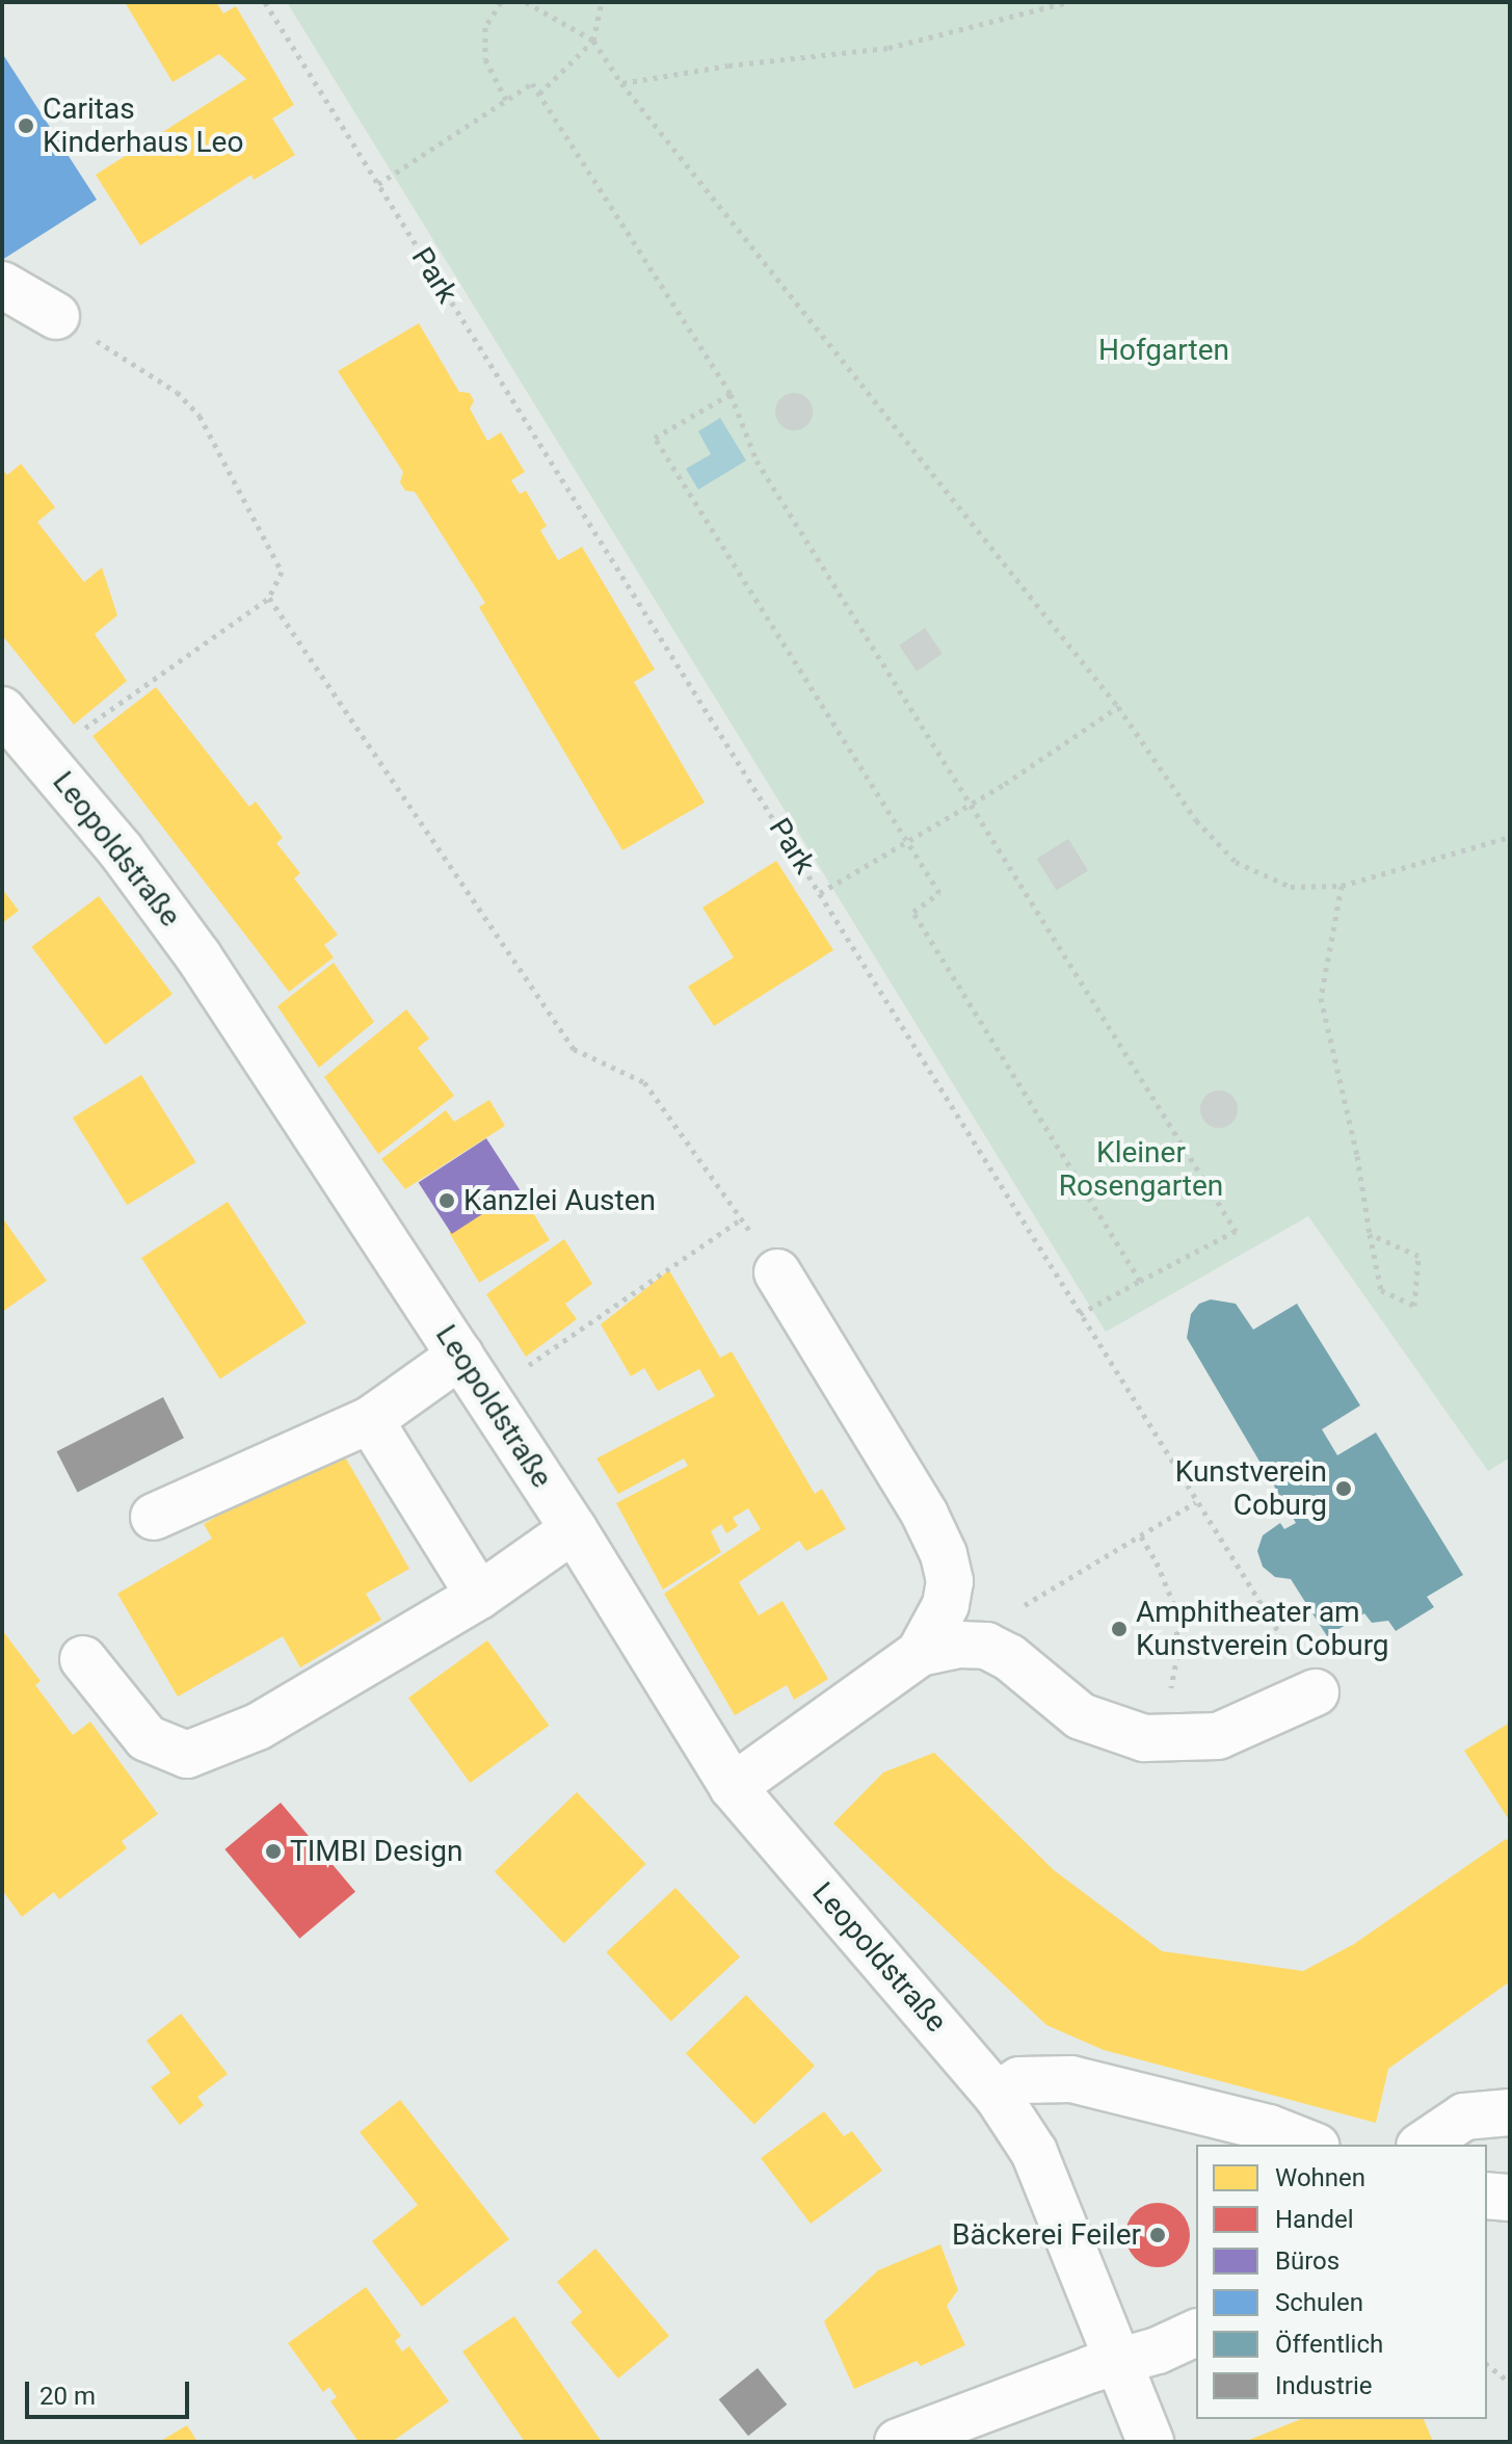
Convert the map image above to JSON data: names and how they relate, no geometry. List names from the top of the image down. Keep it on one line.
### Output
{"streets":{"street":["Leopoldstraße"],"path":["Park"]},"parks":["Hofgarten","Kleiner Rosengarten"],"places":["Caritas Kinderhaus Leo","Kanzlei Austen","Kunstverein Coburg","Amphitheater am Kunstverein Coburg","TIMBI Design","Bäckerei Feiler"],"legend":["Wohnen","Handel","Büros","Schulen","Öffentlich","Industrie"],"scale_bar":"20 m"}
